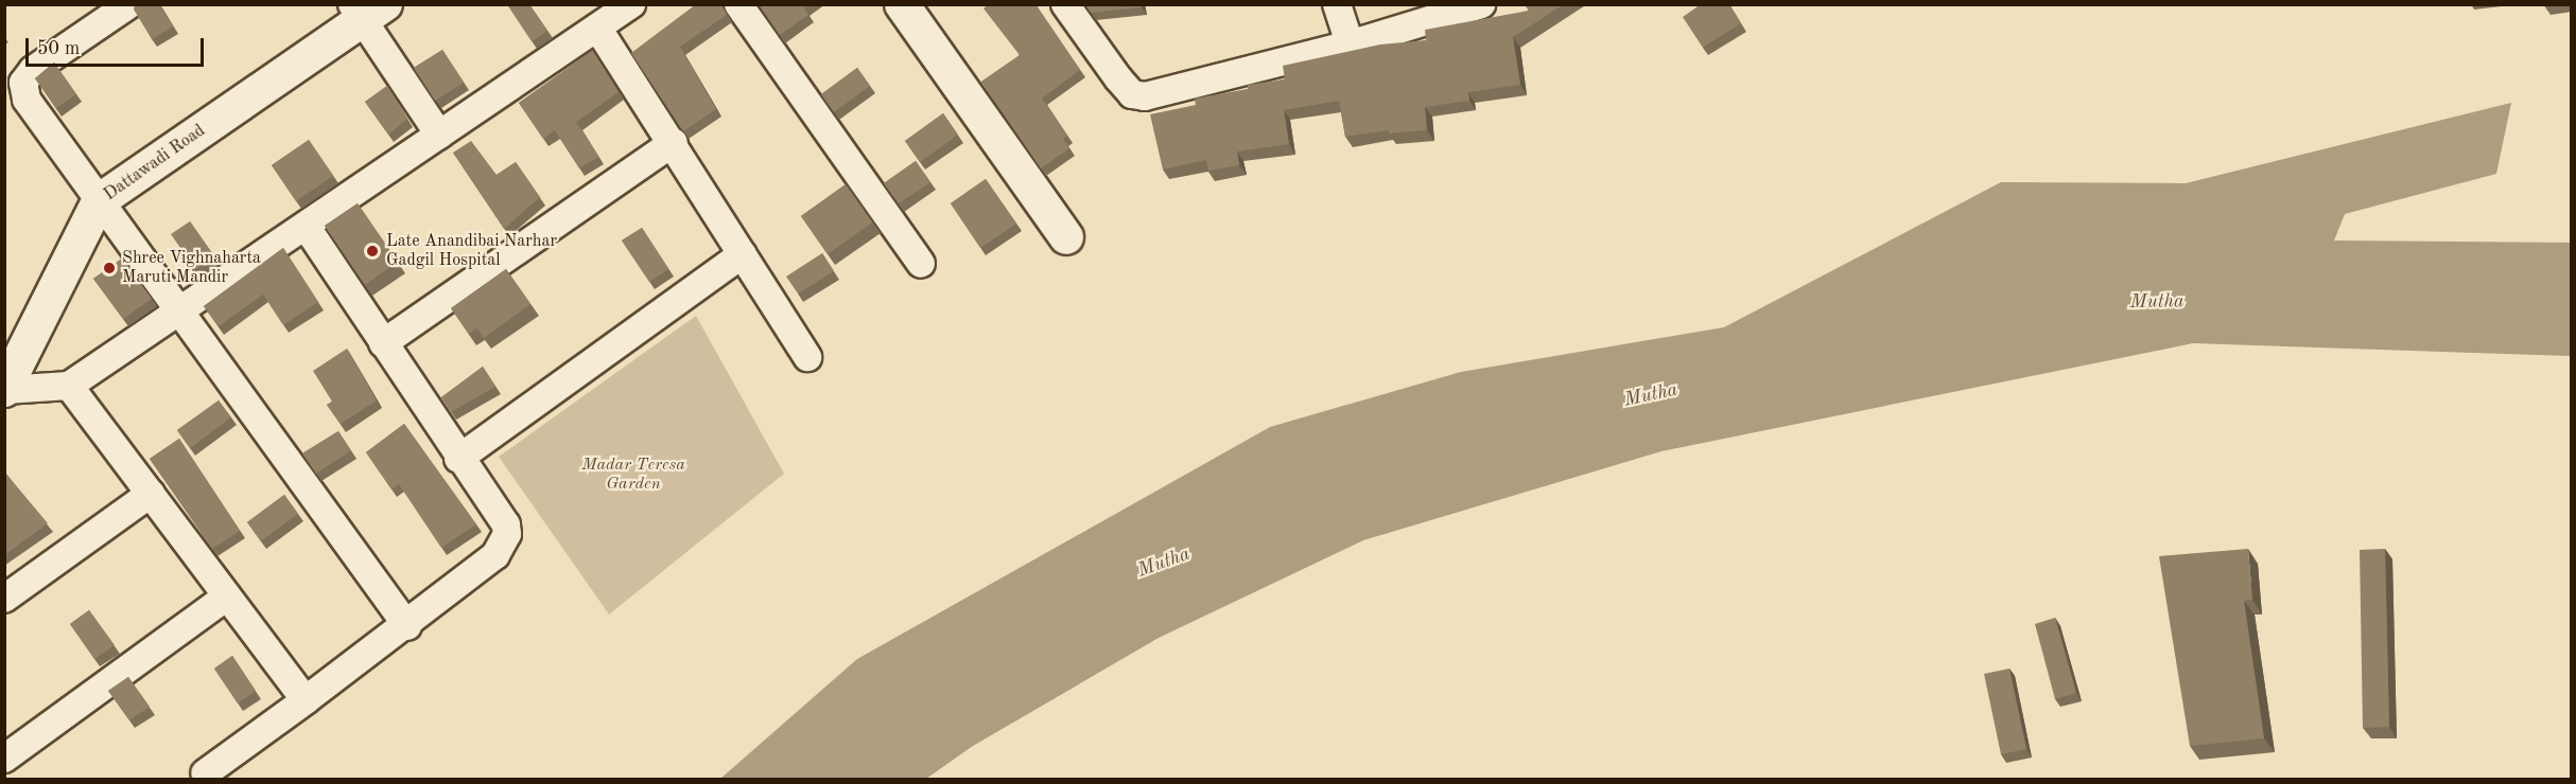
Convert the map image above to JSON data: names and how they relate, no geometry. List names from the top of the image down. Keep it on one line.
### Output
{"streets":{"street":["Dattawadi Road"]},"water":["Mutha"],"parks":["Madar Teresa Garden"],"places":["Late Anandibai Narhar Gadgil Hospital","Shree Vighnaharta Maruti Mandir"],"scale_bar":"50 m"}
